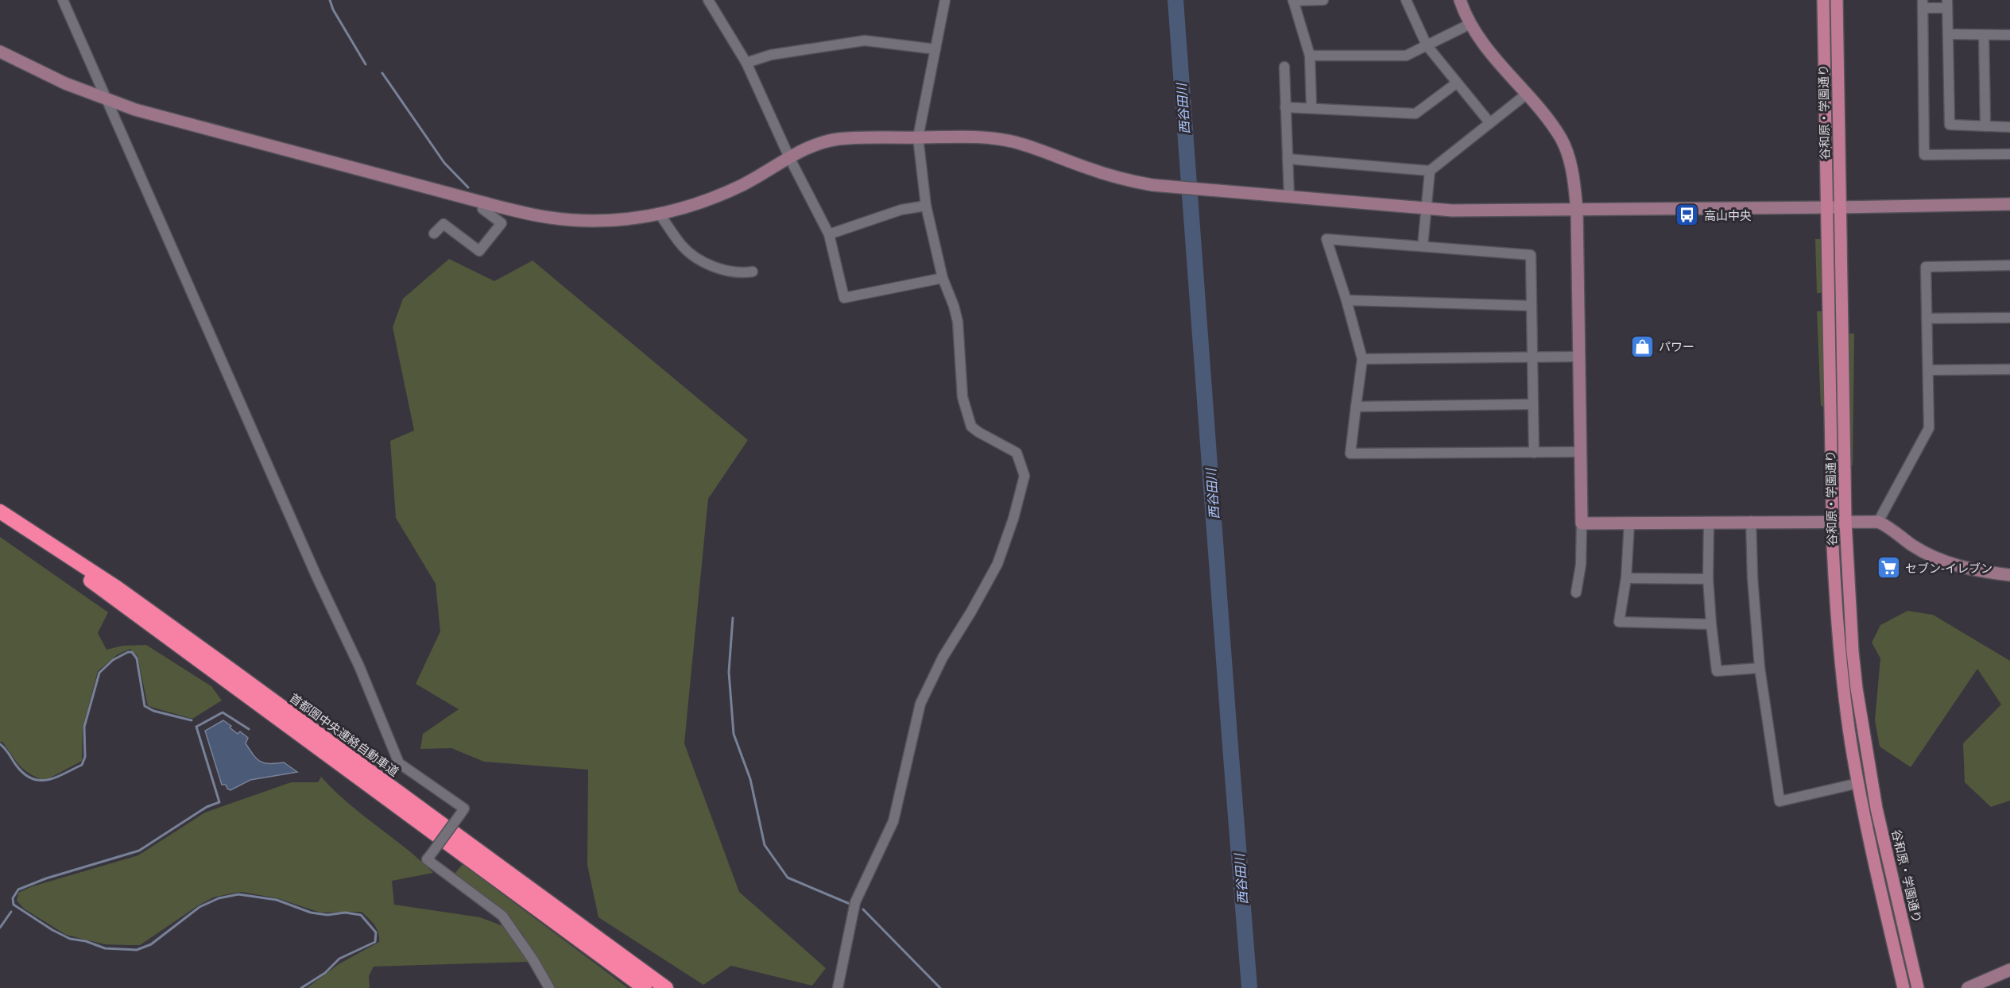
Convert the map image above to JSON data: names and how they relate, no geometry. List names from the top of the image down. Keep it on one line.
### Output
{"streets":{"highway":["首都圏中央連絡自動車道"],"main road":["谷和原・学園通り"]},"water":["西谷田川"],"places":{"bus stop":["高山中央"],"shop":["パワー"],"supermarket":["セブン-イレブン"]}}
